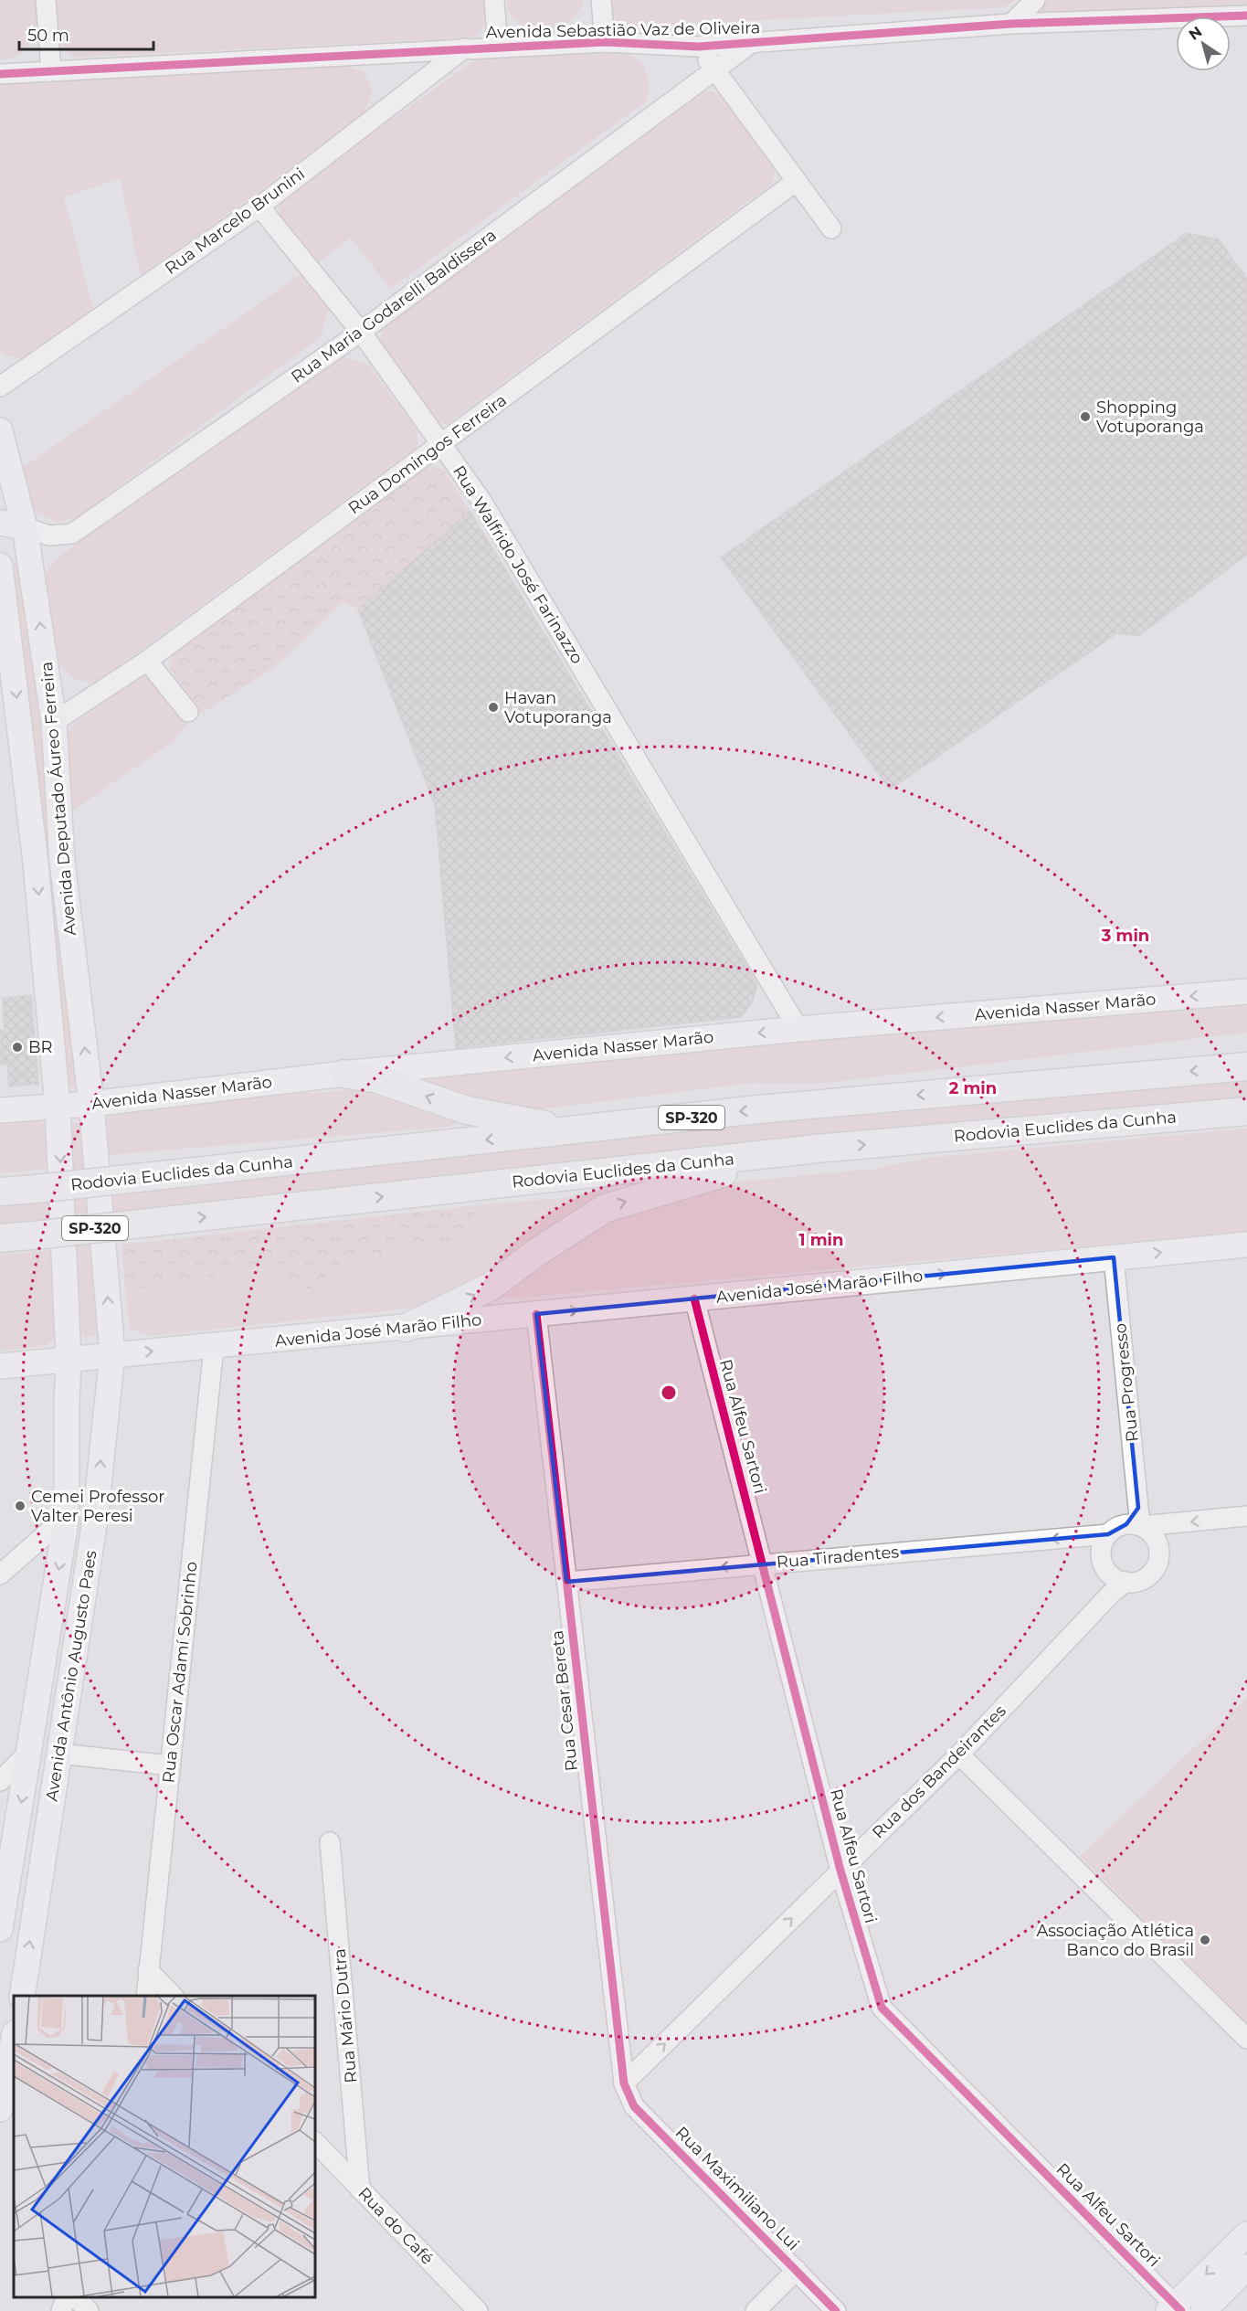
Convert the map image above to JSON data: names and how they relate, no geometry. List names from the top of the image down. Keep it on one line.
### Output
{"streets":{"highway":["SP-320","Rodovia Euclides da Cunha"],"main road":["Avenida Deputado Áureo Ferreira","Avenida Nasser Marão","Avenida José Marão Filho","Avenida Antônio Augusto Paes"],"street":["Avenida Sebastião Vaz de Oliveira","Rua Marcelo Brunini","Rua Maria Godarelli Baldissera","Rua Domingos Ferreira","Rua Walfrido José Farinazzo","Rua Progresso","Rua Alfeu Sartori","Rua Tiradentes","Rua Oscar Adamí Sobrinho","Rua Cesar Bereta","Rua dos Bandeirantes","Rua Mário Dutra","Rua Maximiliano Lui","Rua do Café"]},"crossings":[["Avenida Sebastião Vaz de Oliveira","Rua Marcelo Brunini"],["Avenida Sebastião Vaz de Oliveira","Rua Maria Godarelli Baldissera"],["Rua Marcelo Brunini","Rua Walfrido José Farinazzo"],["Rua Maria Godarelli Baldissera","Rua Walfrido José Farinazzo"],["Rua Maria Godarelli Baldissera","Avenida Deputado Áureo Ferreira"],["Rua Domingos Ferreira","Rua Walfrido José Farinazzo"],["Rua Domingos Ferreira","Avenida Deputado Áureo Ferreira"],["Rua Walfrido José Farinazzo","Avenida Nasser Marão"],["Avenida Deputado Áureo Ferreira","Avenida Nasser Marão"],["Avenida Deputado Áureo Ferreira","Avenida José Marão Filho"],["Avenida Deputado Áureo Ferreira","Avenida Antônio Augusto Paes"],["Avenida José Marão Filho","Rua Progresso"],["Avenida José Marão Filho","Rua Alfeu Sartori"],["Avenida José Marão Filho","Rua Oscar Adamí Sobrinho"],["Avenida José Marão Filho","Avenida Antônio Augusto Paes"],["Avenida José Marão Filho","Rua Cesar Bereta"],["Rua Progresso","Rua Tiradentes"],["Rua Progresso","Rua dos Bandeirantes"],["Rua Alfeu Sartori","Rua Tiradentes"],["Rua Alfeu Sartori","Rua dos Bandeirantes"],["Rua Tiradentes","Rua Cesar Bereta"],["Rua Tiradentes","Rua dos Bandeirantes"],["Rua Cesar Bereta","Rua dos Bandeirantes"],["Rua Cesar Bereta","Rua Maximiliano Lui"],["Rua dos Bandeirantes","Rua Maximiliano Lui"],["Rua Mário Dutra","Rua do Café"]],"one_way":["Avenida Nasser Marão","Avenida José Marão Filho","Rua Tiradentes","Rua dos Bandeirantes"],"places":["Shopping Votuporanga","Havan Votuporanga","BR","Cemei Professor Valter Peresi","Associação Atlética Banco do Brasil"],"scale_bar":"50 m","north":"top left","rings":["3 min","2 min","1 min"]}
